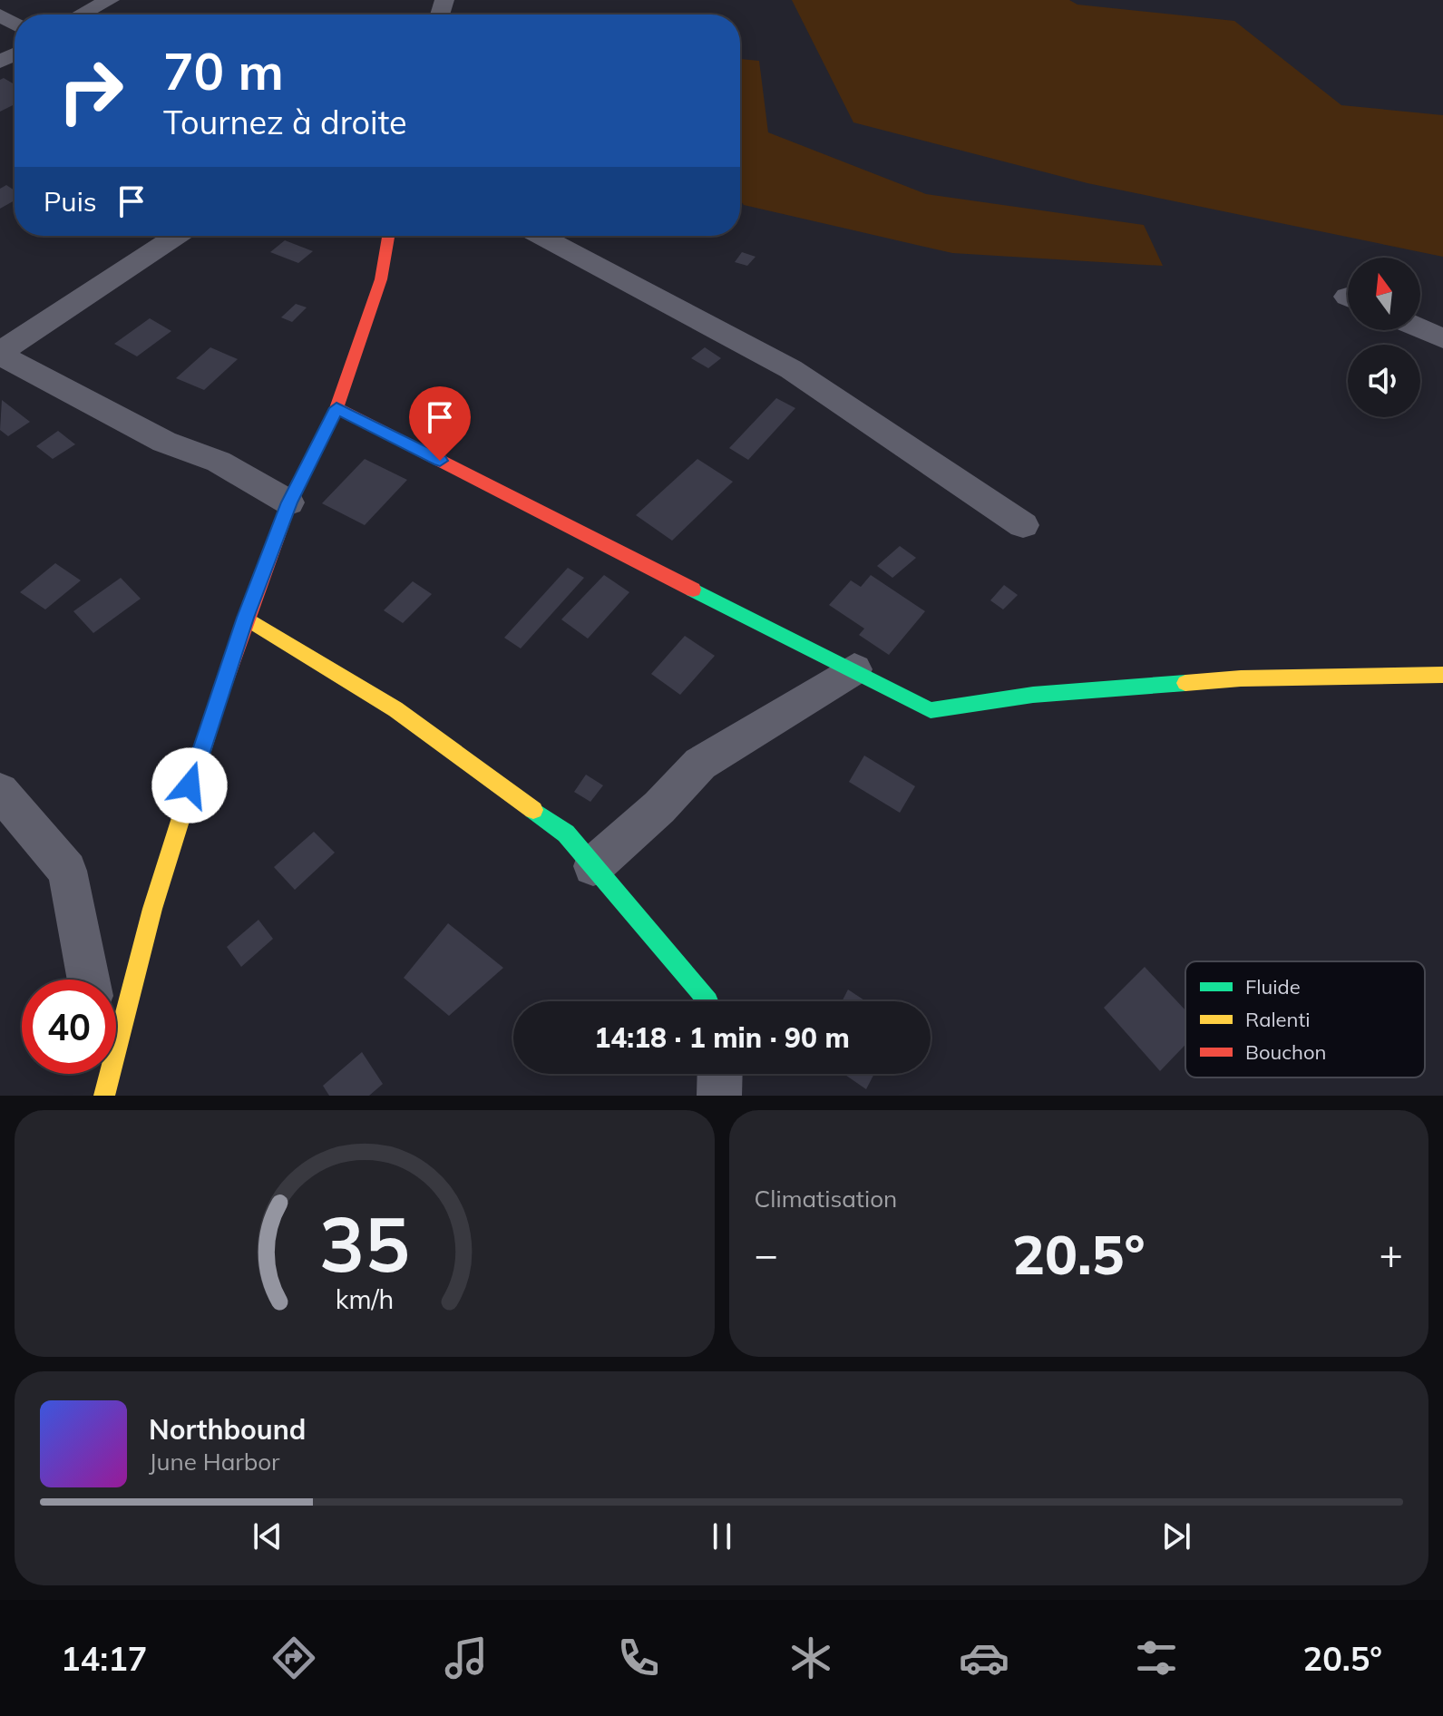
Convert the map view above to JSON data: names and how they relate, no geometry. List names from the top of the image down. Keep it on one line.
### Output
{"legend":["Fluide","Ralenti","Bouchon"],"north":"top","page":{"turn":["70 m","Tournez à droite"],"then":"Puis","limit":"40","trip":"14:18 · 1 min · 90 m","tile":"Climatisation","heat":["−","20.5°","+"],"song":["Northbound","June Harbor"],"tabs":["14:17","20.5°"],"gauge":["35","km/h"]}}
